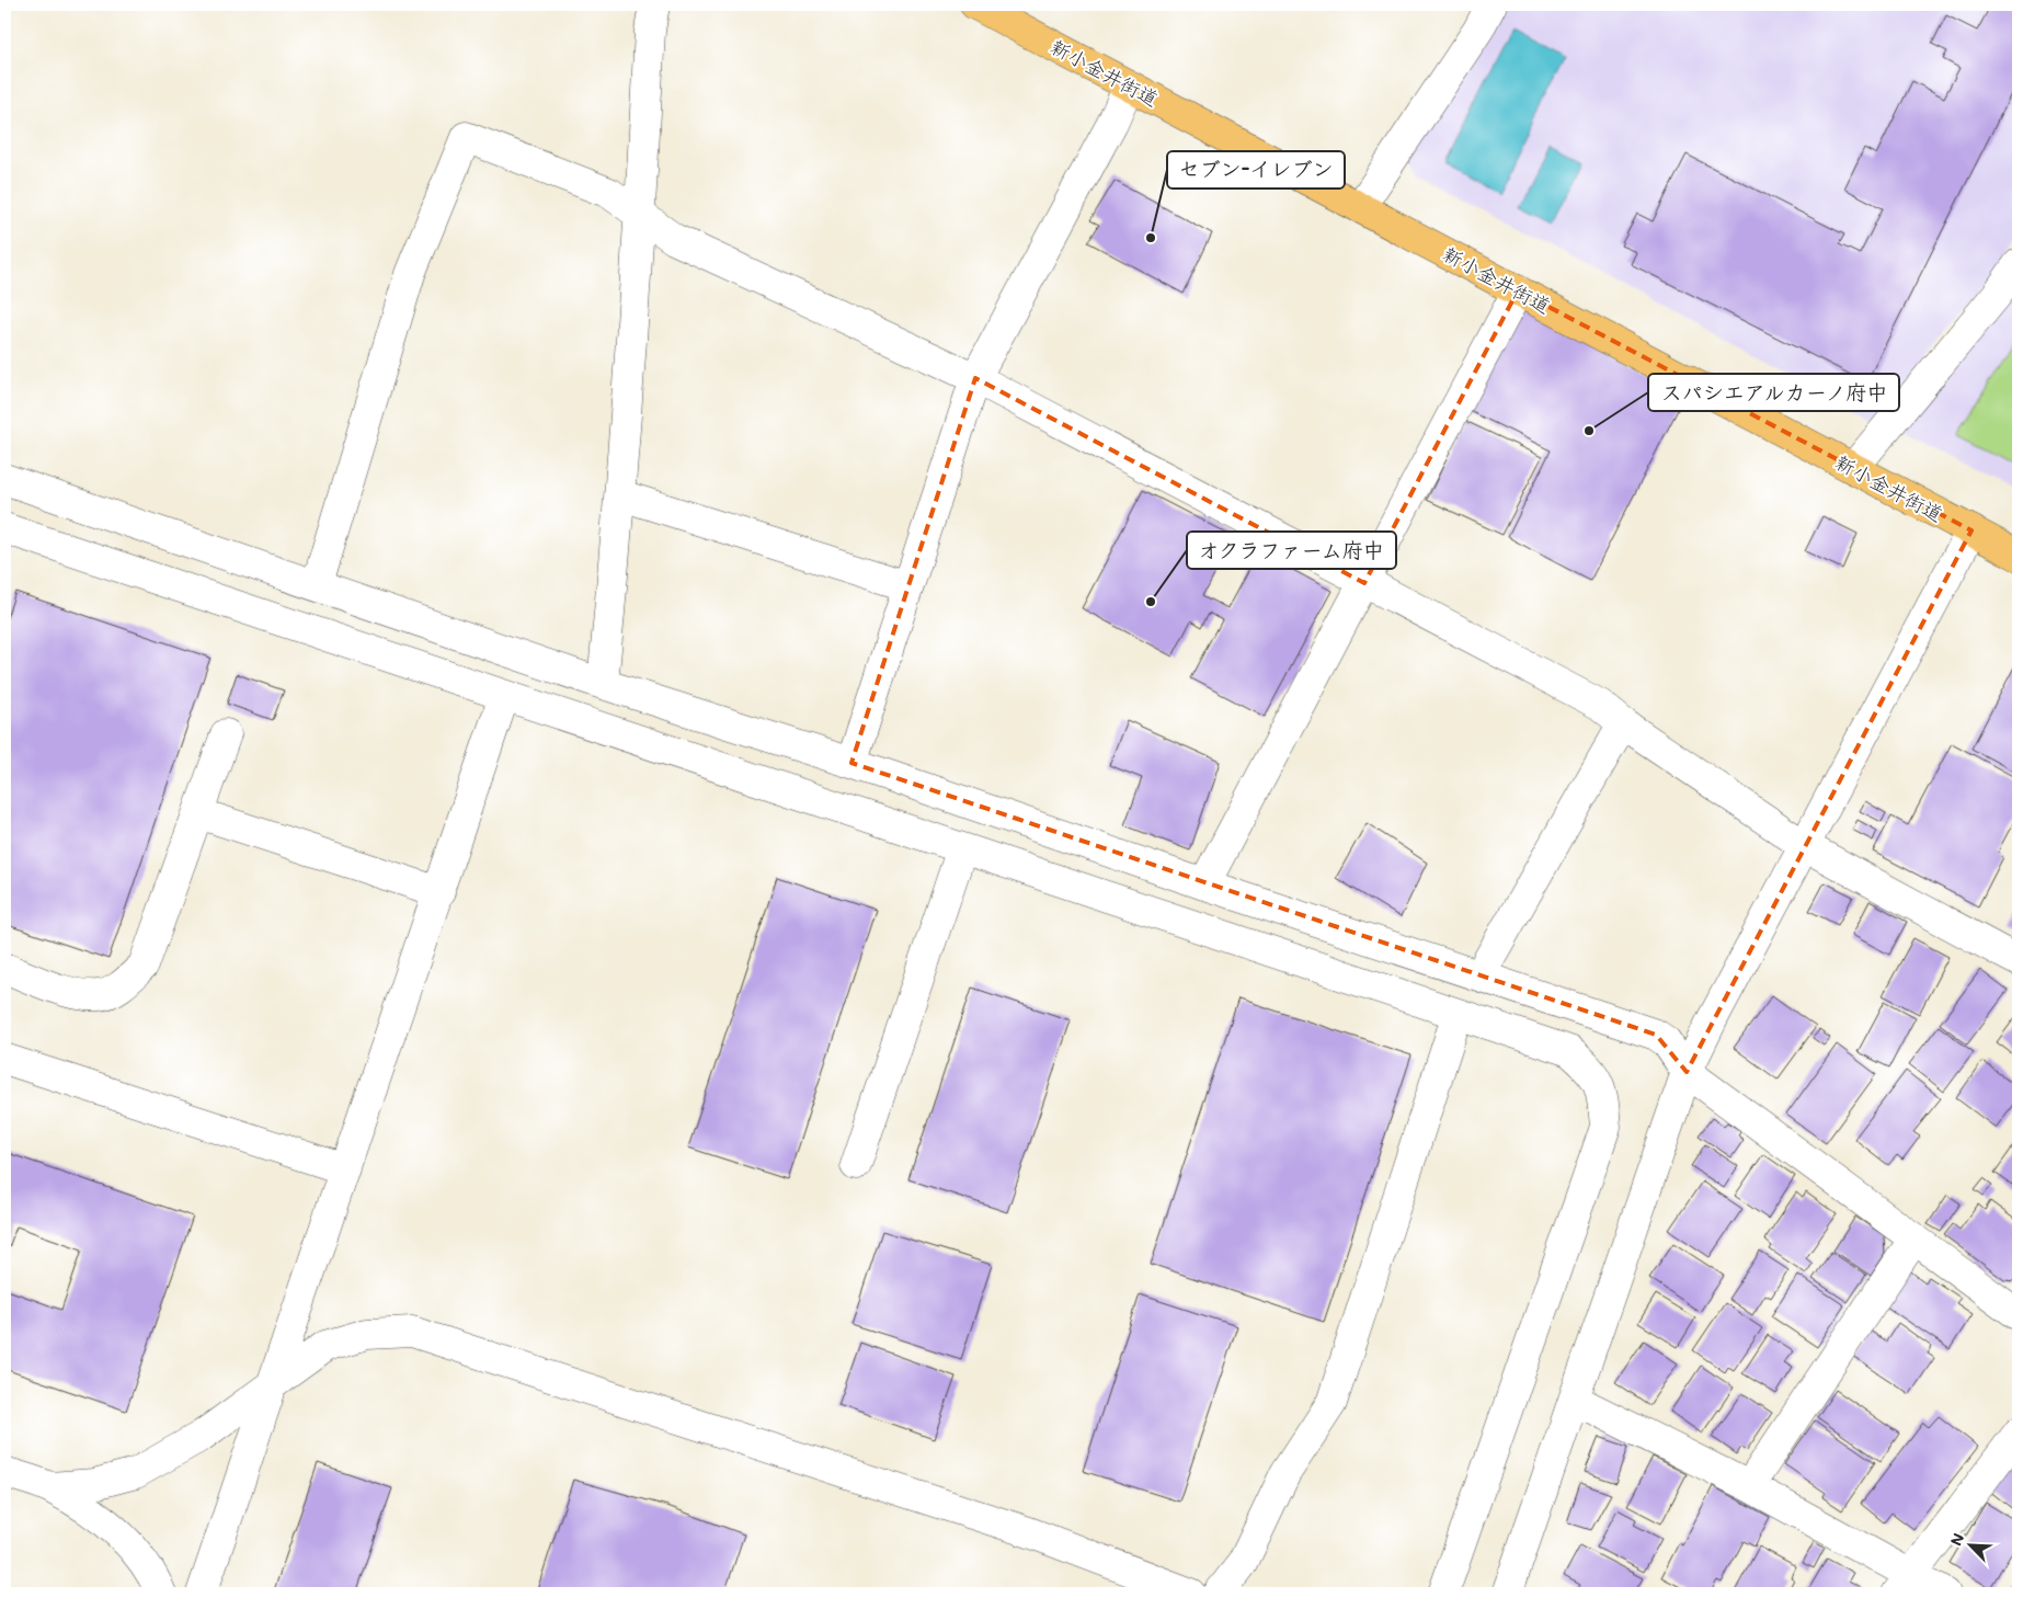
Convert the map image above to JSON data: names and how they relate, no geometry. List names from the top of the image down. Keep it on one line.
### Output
{"streets":{"main road":["新小金井街道"]},"places":["セブン-イレブン","スパシエアルカーノ府中","オクラファーム府中"],"north":"top left"}
